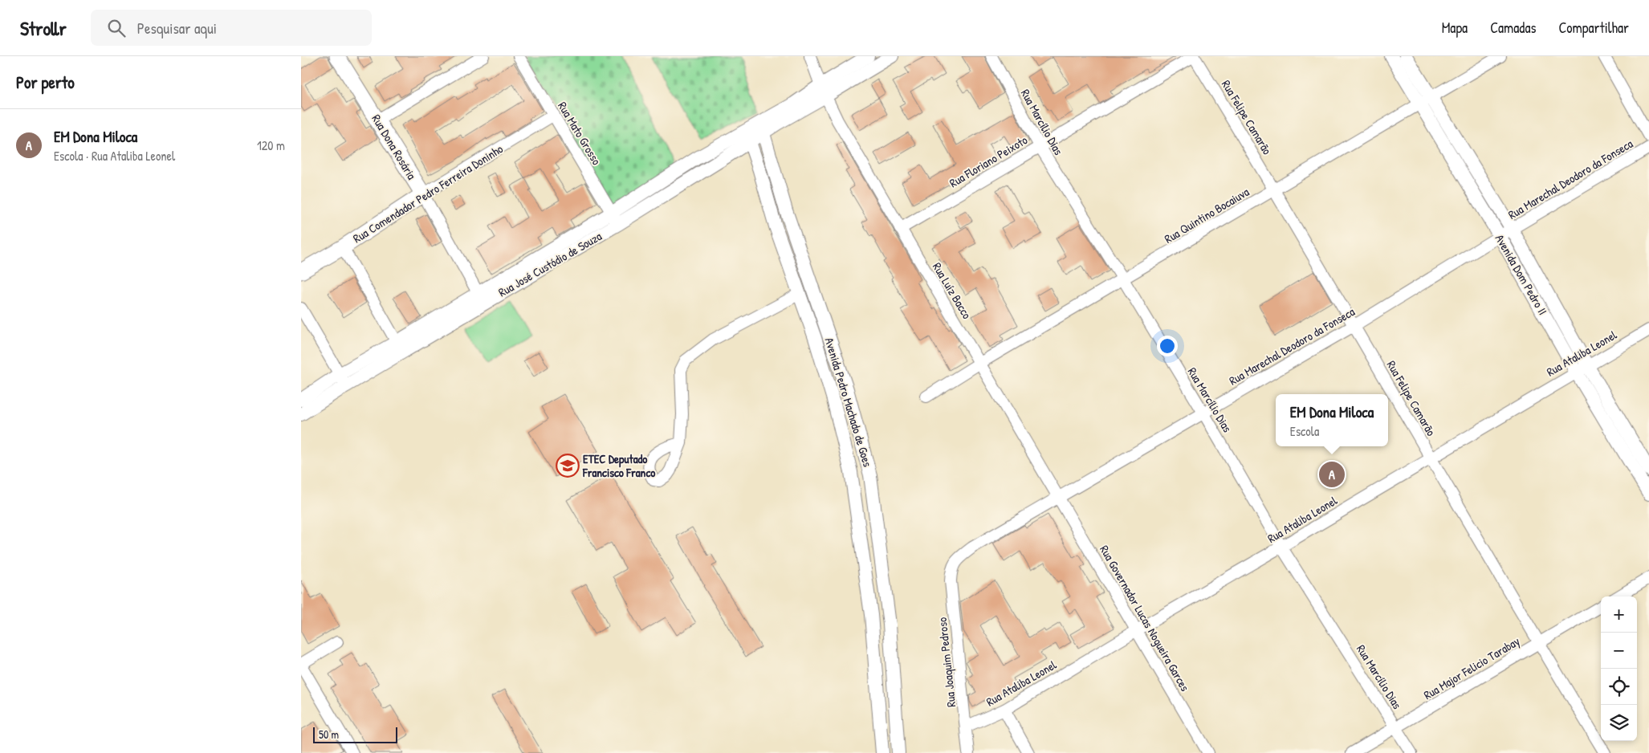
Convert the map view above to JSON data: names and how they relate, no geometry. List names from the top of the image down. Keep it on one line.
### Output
{"streets":{"main road":["Rua Dona Rosária","Rua Comendador Pedro Ferreira Doninho"],"street":["Rua Felipe Camarão","Rua Marcílio Dias","Rua Mato Grosso","Rua Floriano Peixoto","Rua Marechal Deodoro da Fonseca","Rua Quintino Bocaiuva","Rua José Custódio de Souza","Avenida Dom Pedro II","Rua Luíz Bacco","Rua Ataliba Leonel","Avenida Pedro Machado de Goes","Rua Governador Lucas Nogueira Garces","Rua Joaquim Pedroso","Rua Major Felicio Tarabay"]},"crossings":[["Rua Felipe Camarão","Rua Floriano Peixoto"],["Rua Felipe Camarão","Rua Marechal Deodoro da Fonseca"],["Rua Felipe Camarão","Rua Quintino Bocaiuva"],["Rua Felipe Camarão","Rua Ataliba Leonel"],["Rua Felipe Camarão","Rua Major Felicio Tarabay"],["Rua Marcílio Dias","Rua Floriano Peixoto"],["Rua Marcílio Dias","Rua Marechal Deodoro da Fonseca"],["Rua Marcílio Dias","Rua Quintino Bocaiuva"],["Rua Marcílio Dias","Rua Ataliba Leonel"],["Rua Marcílio Dias","Rua Major Felicio Tarabay"],["Rua Mato Grosso","Rua Comendador Pedro Ferreira Doninho"],["Rua Mato Grosso","Rua José Custódio de Souza"],["Rua Dona Rosária","Rua Comendador Pedro Ferreira Doninho"],["Rua Dona Rosária","Rua José Custódio de Souza"],["Rua Floriano Peixoto","Rua Luíz Bacco"],["Rua Marechal Deodoro da Fonseca","Avenida Dom Pedro II"],["Rua Marechal Deodoro da Fonseca","Rua Luíz Bacco"],["Rua Marechal Deodoro da Fonseca","Rua Governador Lucas Nogueira Garces"],["Rua Marechal Deodoro da Fonseca","Rua Joaquim Pedroso"],["Rua Quintino Bocaiuva","Avenida Dom Pedro II"],["Rua Quintino Bocaiuva","Rua Luíz Bacco"],["Rua José Custódio de Souza","Rua Luíz Bacco"],["Rua José Custódio de Souza","Avenida Pedro Machado de Goes"],["Avenida Dom Pedro II","Rua Ataliba Leonel"],["Rua Luíz Bacco","Rua Governador Lucas Nogueira Garces"],["Rua Ataliba Leonel","Rua Governador Lucas Nogueira Garces"],["Rua Ataliba Leonel","Rua Joaquim Pedroso"]],"places":{"school or university":["ETEC Deputado Francisco Franco"]},"scale_bar":"50 m","page":{"header":"Strollr","search":"Pesquisar aqui","nav":["Mapa","Camadas","Compartilhar"],"heading":"Por perto","list":[{"mark":"A","name":"EM Dona Miloca","note":"Escola · Rua Ataliba Leonel","value":"120 m"}],"popup":["EM Dona Miloca","Escola"],"pins":"A","map_buttons":["+","−"],"scale":"50 m"}}
